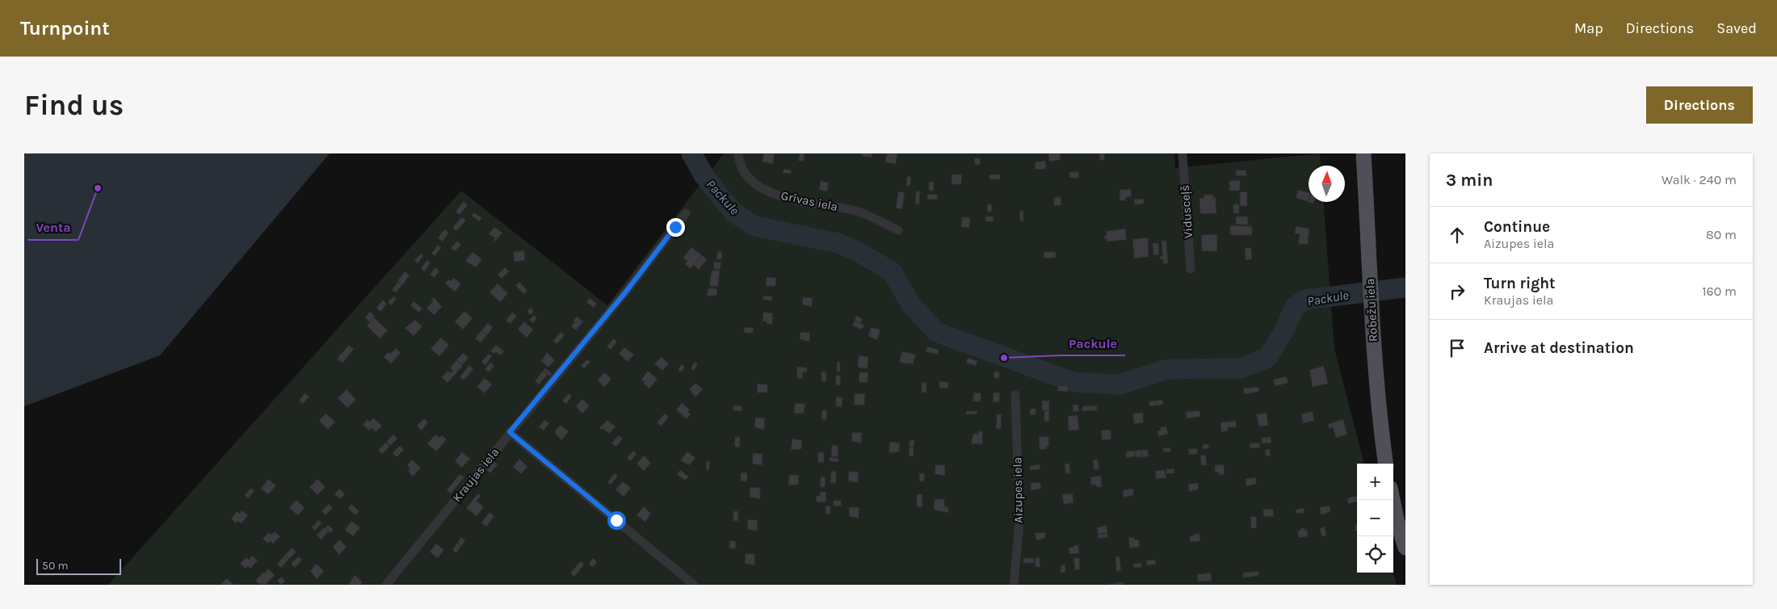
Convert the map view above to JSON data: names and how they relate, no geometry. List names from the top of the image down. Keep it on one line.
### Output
{"streets":{"main road":["Robežu iela"],"street":["Grīvas iela","Vidusceļš","Kraujas iela","Aizupes iela"]},"water":["Packule"],"places":["Venta","Packule"],"scale_bar":"50 m","north":"top","page":{"header":"Turnpoint","nav":["Map","Directions","Saved"],"buttons":"Directions","title":"Find us","heading":["3 min","Walk · 240 m"],"list":[["Continue","Aizupes iela","80 m"],["Turn right","Kraujas iela","160 m"],"Arrive at destination"],"map_buttons":["+","−"],"scale":"50 m"}}
